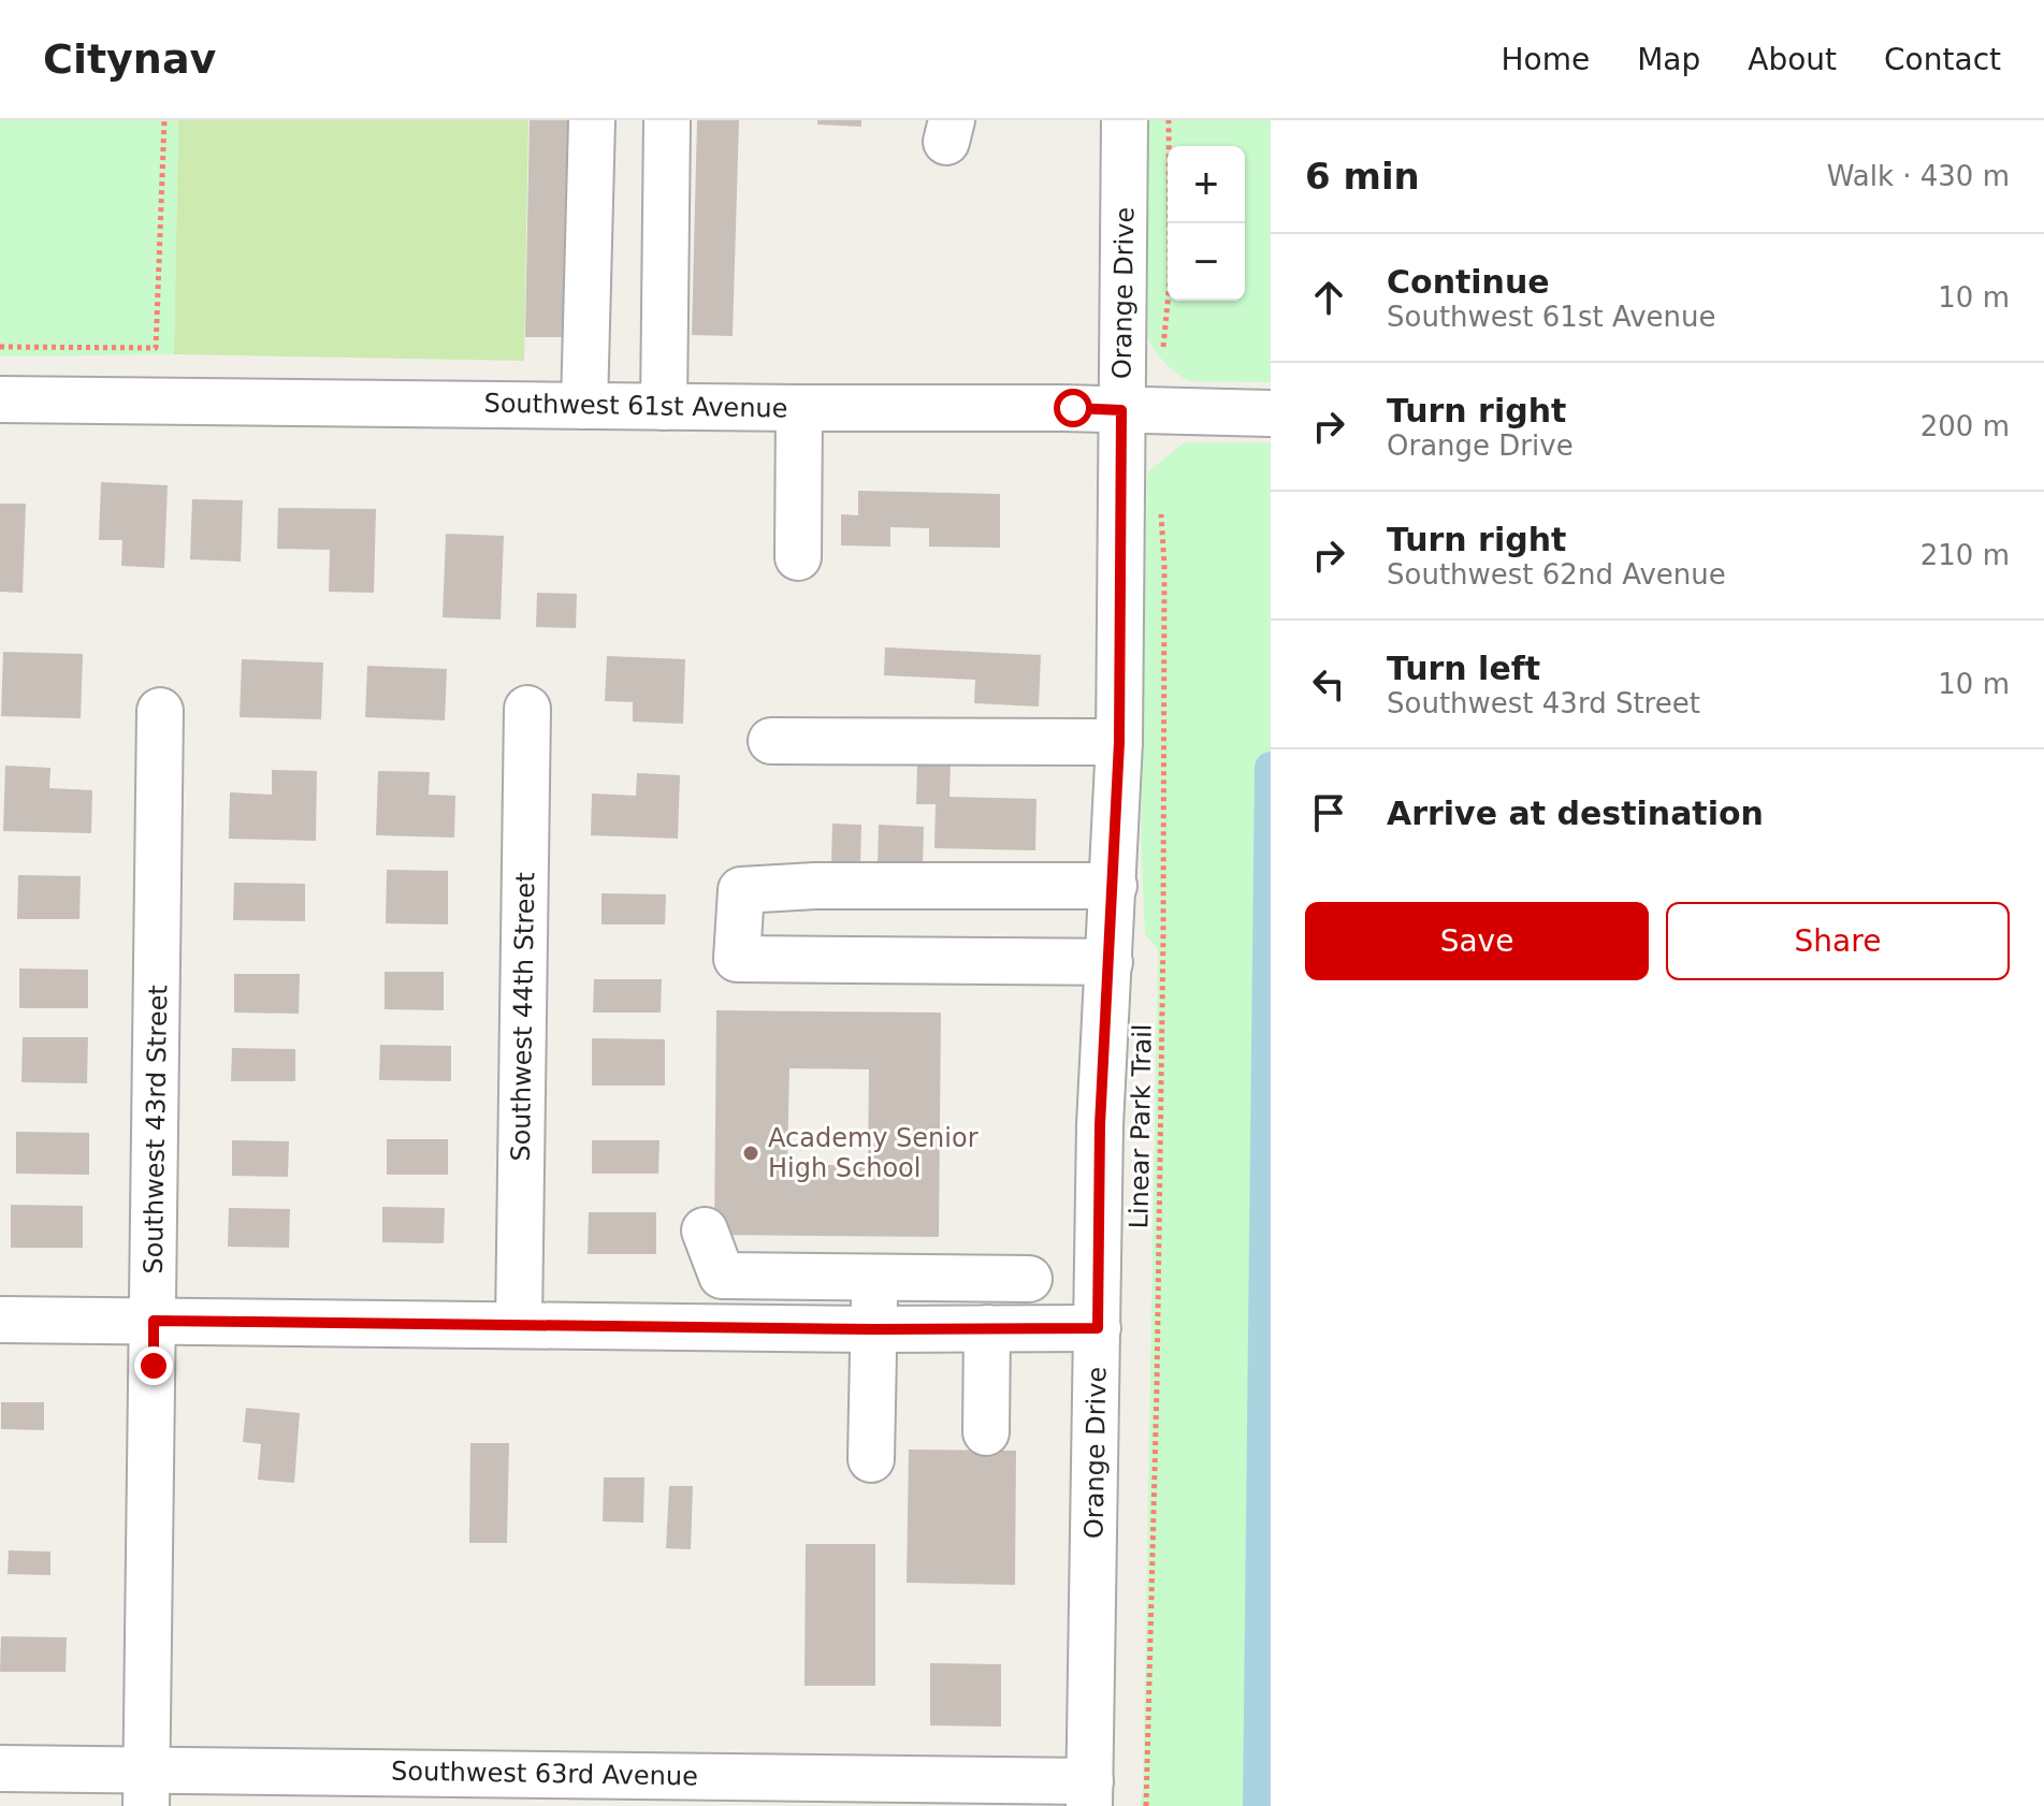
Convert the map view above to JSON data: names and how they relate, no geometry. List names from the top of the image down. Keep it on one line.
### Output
{"streets":{"street":["Orange Drive","Southwest 61st Avenue","Southwest 44th Street","Southwest 43rd Street","Southwest 63rd Avenue"],"path":["Linear Park Trail"]},"crossings":[["Orange Drive","Southwest 61st Avenue"],["Orange Drive","Southwest 63rd Avenue"],["Southwest 43rd Street","Southwest 63rd Avenue"]],"places":["Academy Senior High School"],"page":{"header":"Citynav","nav":["Home","Map","About","Contact"],"heading":["6 min","Walk · 430 m"],"map_buttons":["+","−"],"list":[["Continue","Southwest 61st Avenue","10 m"],["Turn right","Orange Drive","200 m"],["Turn right","Southwest 62nd Avenue","210 m"],["Turn left","Southwest 43rd Street","10 m"],"Arrive at destination"],"buttons":["Save","Share"]}}
